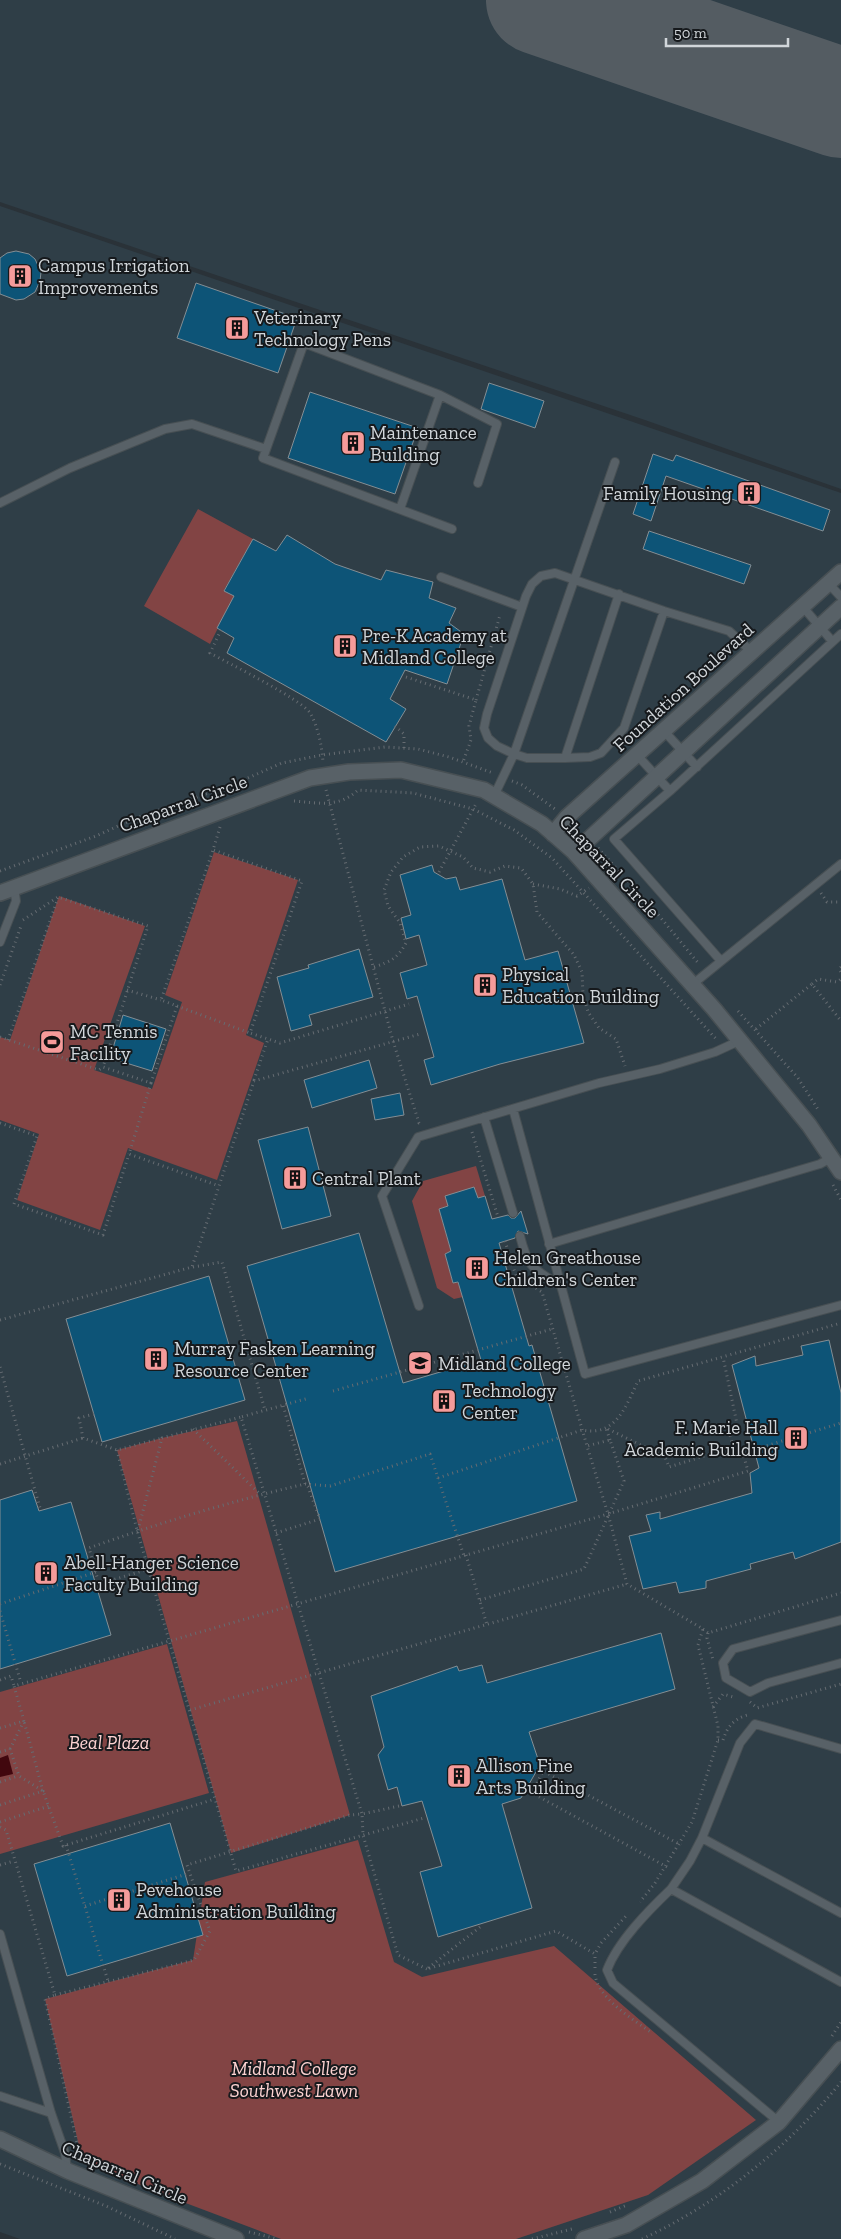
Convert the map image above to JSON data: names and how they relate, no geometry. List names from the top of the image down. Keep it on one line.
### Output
{"streets":{"street":["Foundation Boulevard","Chaparral Circle"]},"crossings":[["Foundation Boulevard","Chaparral Circle"]],"parks":["Beal Plaza","Midland College Southwest Lawn"],"places":{"building":["Campus Irrigation Improvements","Veterinary Technology Pens","Maintenance Building","Family Housing","Pre-K Academy at Midland College","Physical Education Building","Central Plant","Helen Greathouse Children's Center","Murray Fasken Learning Resource Center","Technology Center","F. Marie Hall Academic Building","Abell-Hanger Science Faculty Building","Allison Fine Arts Building","Pevehouse Administration Building"],"sports":["MC Tennis Facility"],"school or university":["Midland College"]},"scale_bar":"50 m"}
